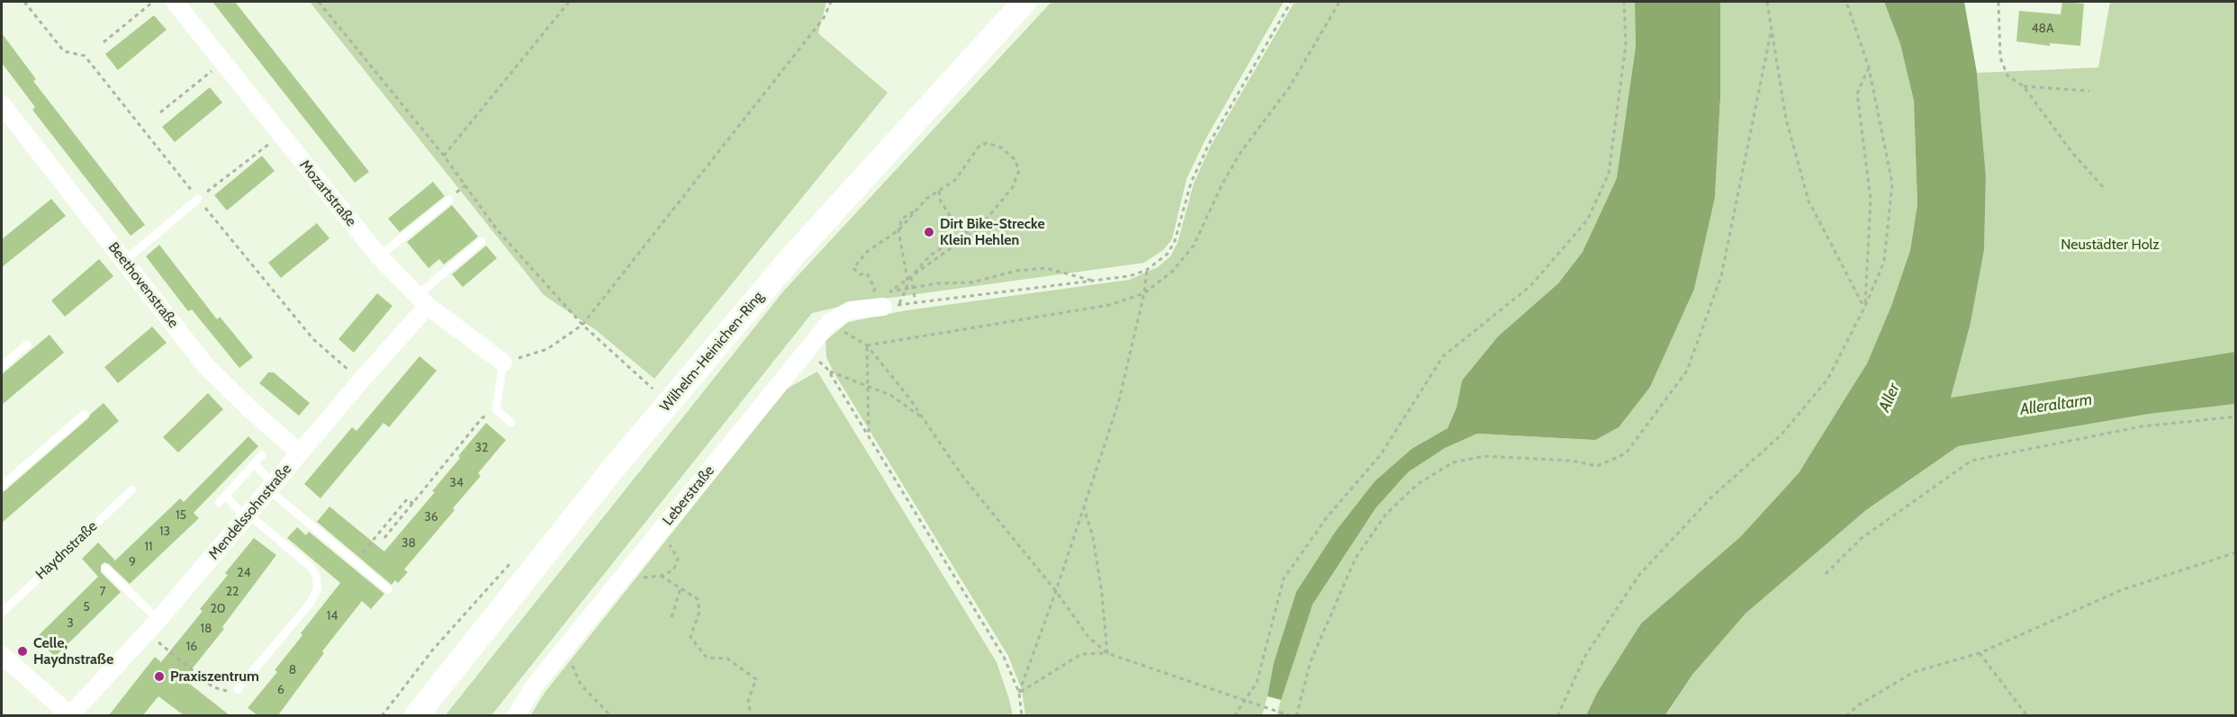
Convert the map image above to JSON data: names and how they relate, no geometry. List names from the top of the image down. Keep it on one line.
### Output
{"streets":{"main road":["Wilhelm-Heinichen-Ring"],"street":["Mozartstraße","Beethovenstraße","Leberstraße","Mendelssohnstraße"],"lane":["Haydnstraße"]},"crossings":[["Mozartstraße","Mendelssohnstraße"],["Beethovenstraße","Mendelssohnstraße"]],"water":["Aller","Alleraltarm"],"parks":["Neustädter Holz"],"places":["Dirt Bike-Strecke Klein Hehlen","Celle, Haydnstraße","Praxiszentrum"],"house_numbers":["48A","32","34","15","36","13","38","11","9","24","7","22","5","20","14","3","18","16","8","6"]}
